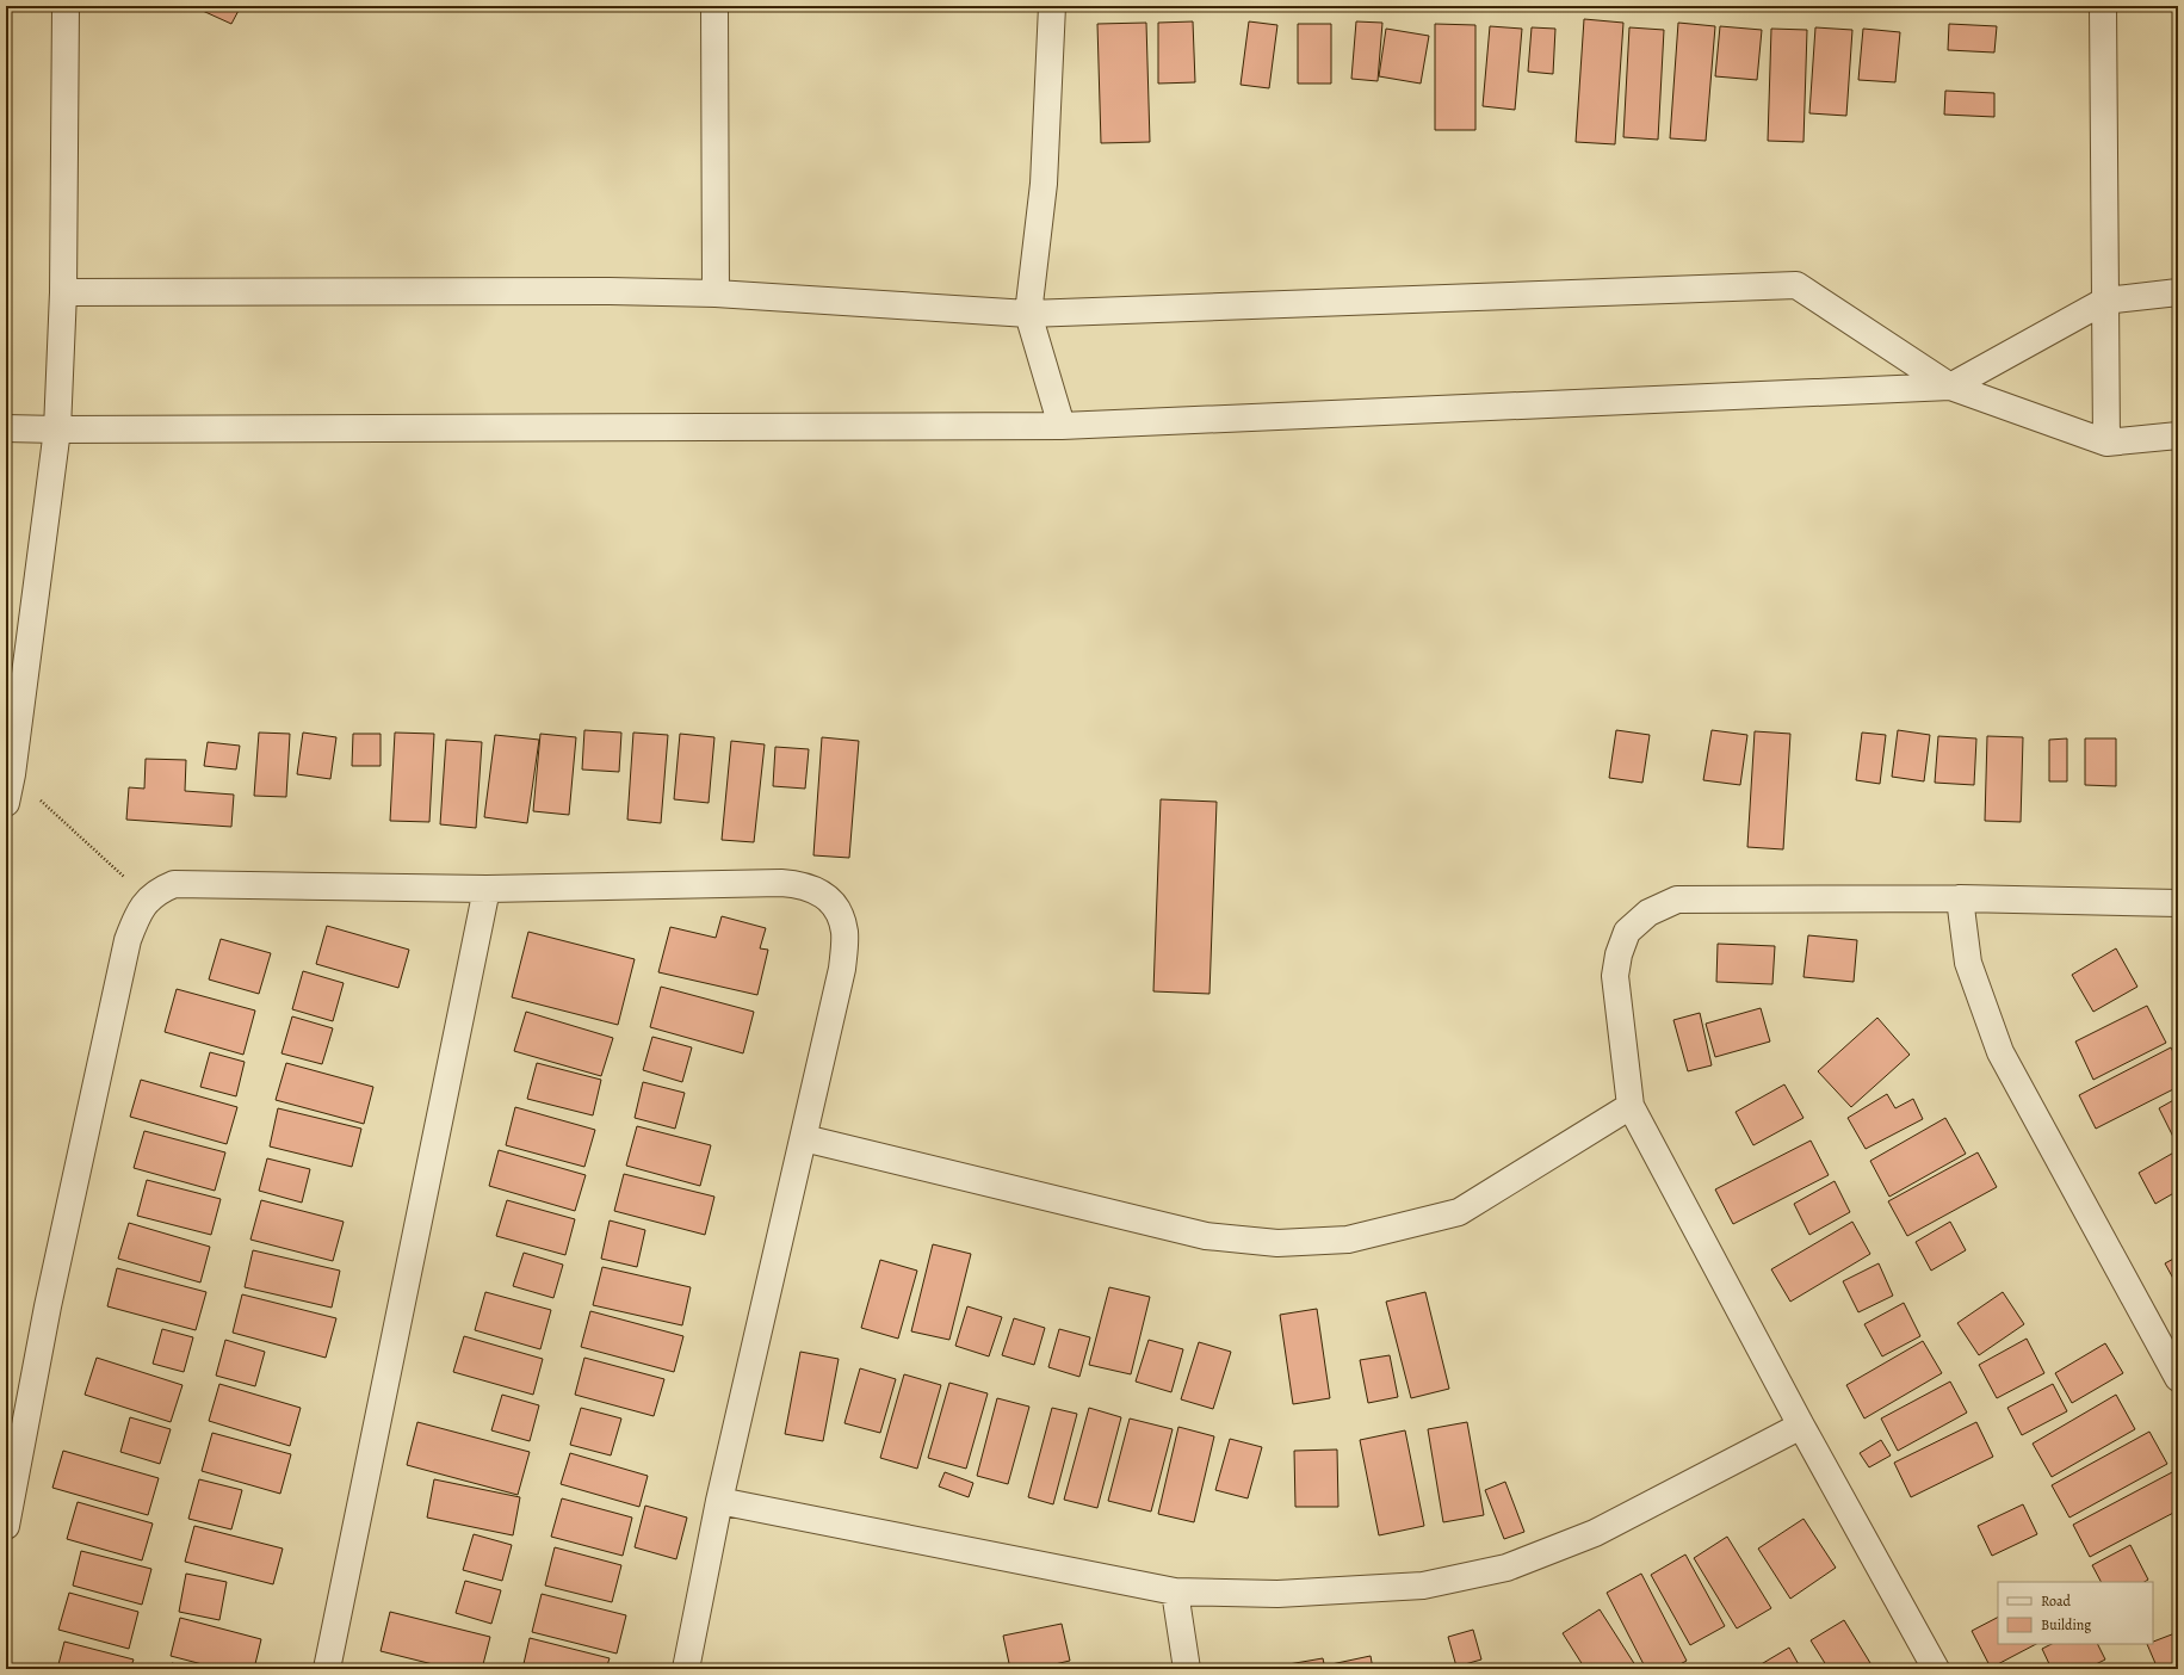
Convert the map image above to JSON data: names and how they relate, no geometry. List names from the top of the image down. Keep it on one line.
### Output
{"legend":["Road","Building"]}
